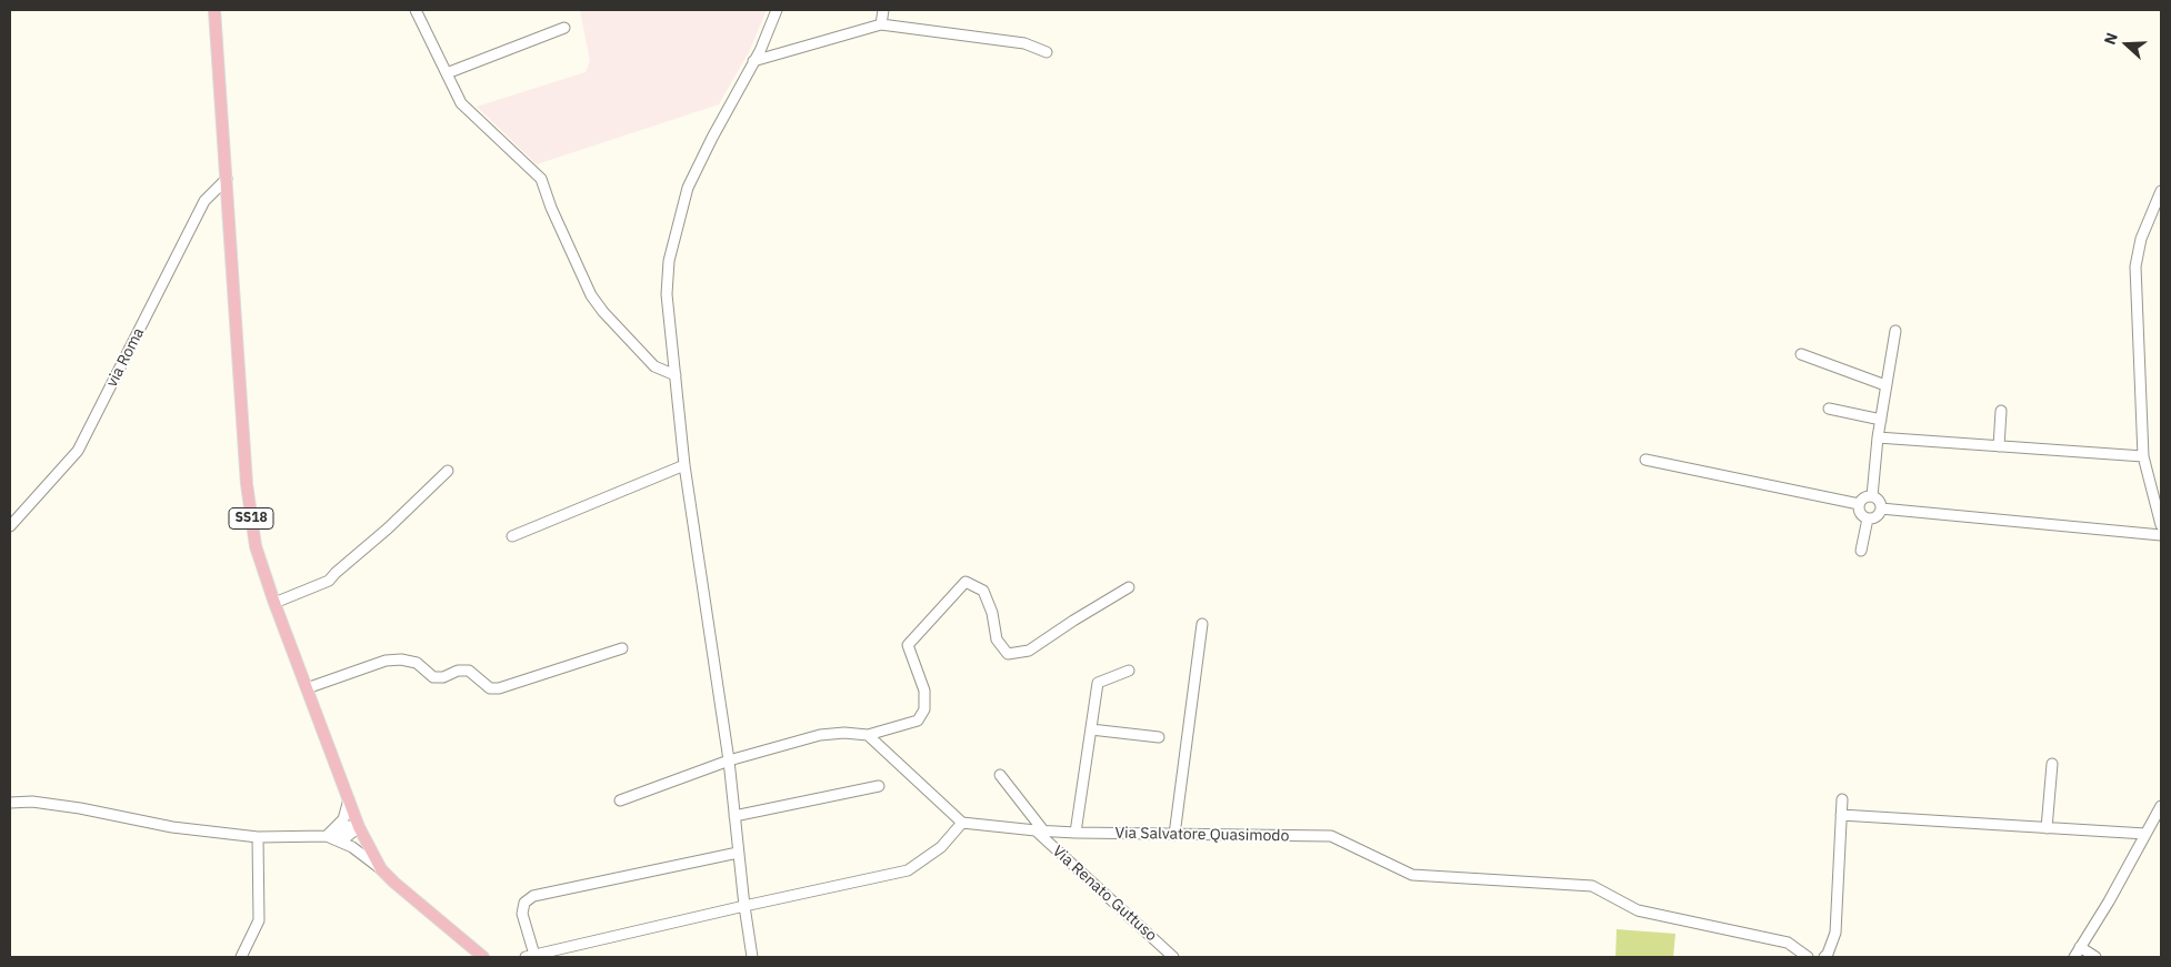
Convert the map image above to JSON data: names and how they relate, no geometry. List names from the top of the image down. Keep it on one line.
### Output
{"streets":{"main road":["SS18"],"street":["via Roma","Via Salvatore Quasimodo","Via Renato Guttuso"]},"crossings":[["via Roma","SS18"],["Via Salvatore Quasimodo","Via Renato Guttuso"]],"north":"left"}
